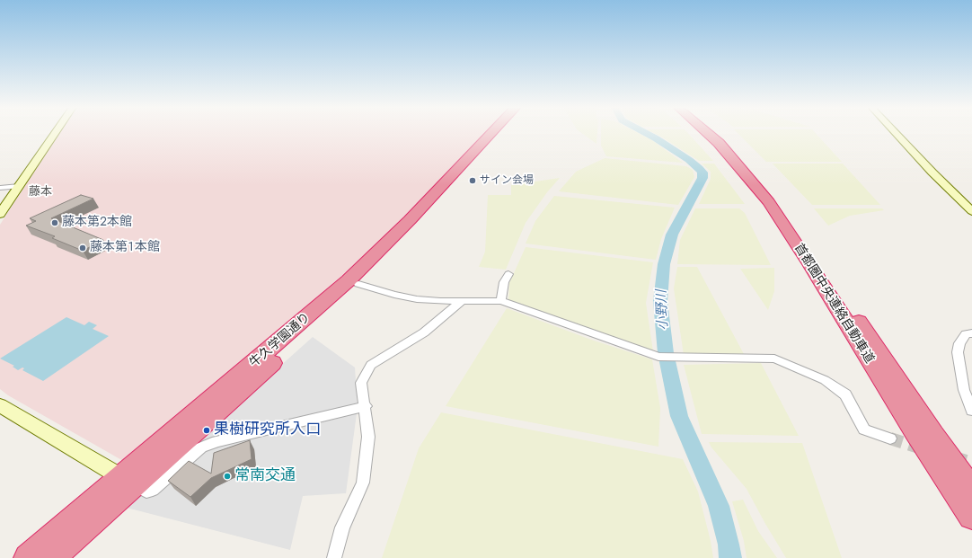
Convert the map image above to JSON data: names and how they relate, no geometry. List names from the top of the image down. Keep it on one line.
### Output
{"streets":{"highway":["首都圏中央連絡自動車道","牛久学園通り"]},"districts":["藤本"],"water":["小野川"],"places":["サイン会場","藤本第2本館","藤本第１本館","果樹研究所入口","常南交通"]}
